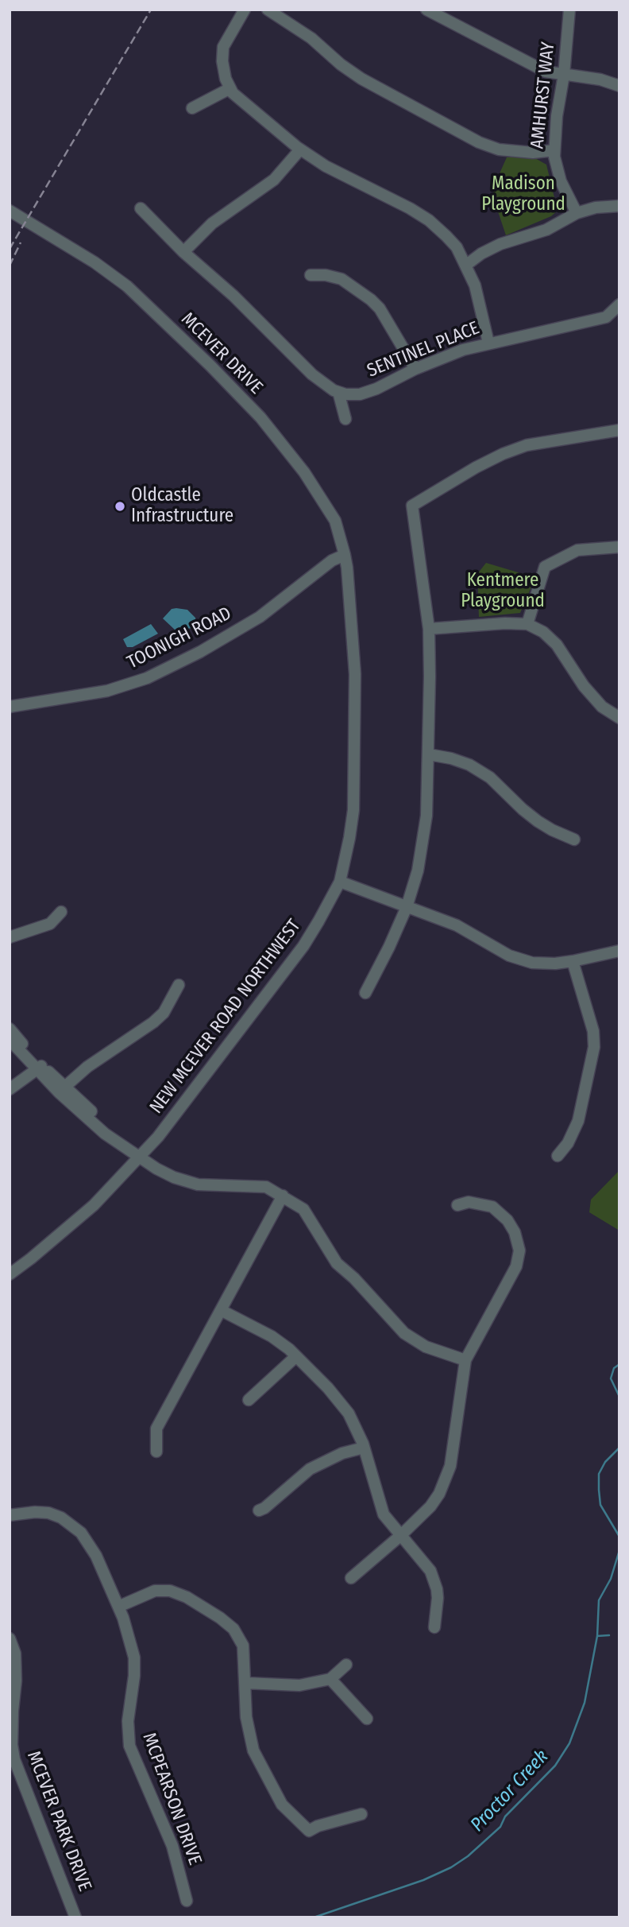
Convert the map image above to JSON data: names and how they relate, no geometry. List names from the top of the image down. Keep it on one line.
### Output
{"streets":{"street":["AMHURST WAY","SENTINEL PLACE","MCEVER DRIVE","TOONIGH ROAD","NEW MCEVER ROAD NORTHWEST","MCPEARSON DRIVE","MCEVER PARK DRIVE"]},"crossings":[["MCEVER DRIVE","TOONIGH ROAD"],["MCEVER DRIVE","NEW MCEVER ROAD NORTHWEST"],["TOONIGH ROAD","NEW MCEVER ROAD NORTHWEST"]],"water":["Proctor Creek"],"parks":["Madison Playground","Kentmere Playground"],"places":["Oldcastle Infrastructure"]}
